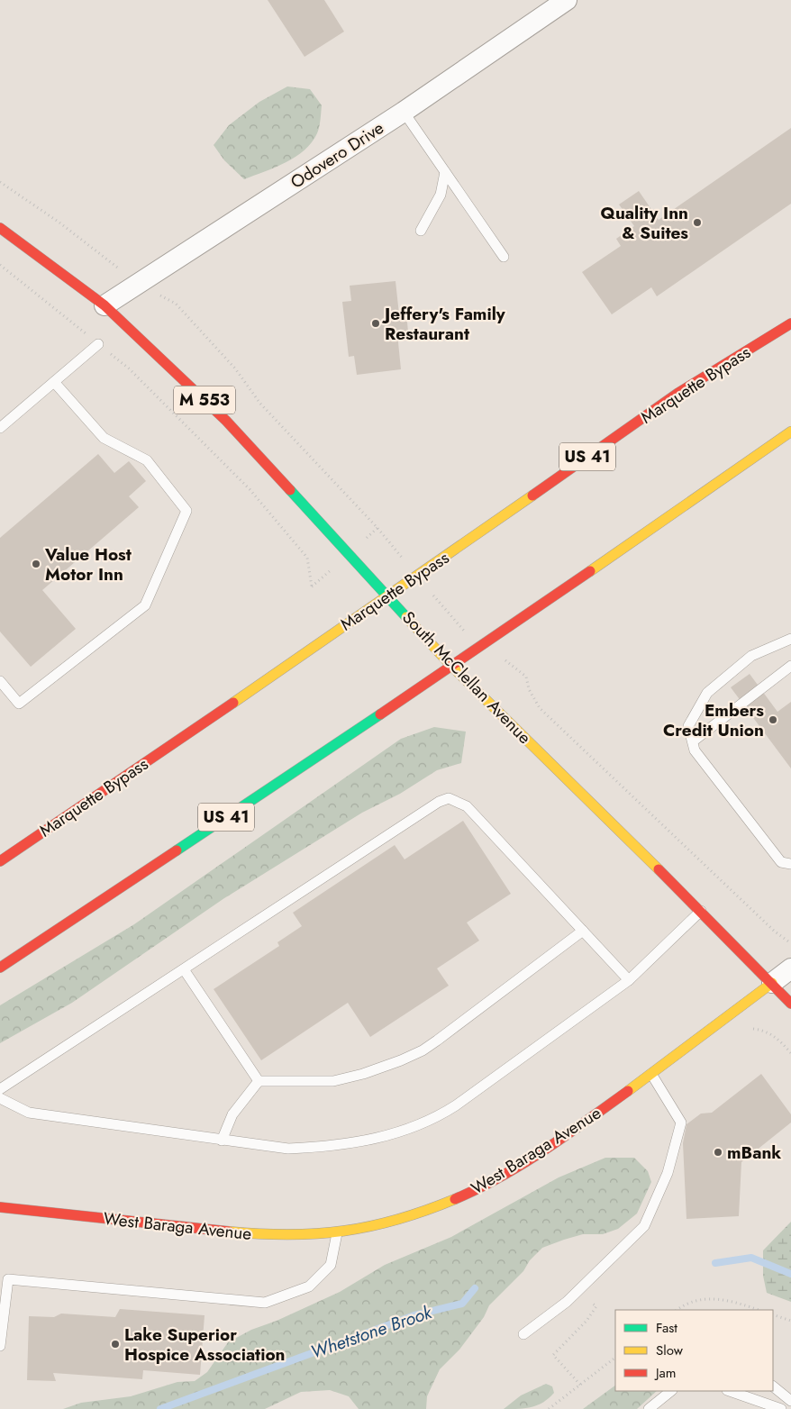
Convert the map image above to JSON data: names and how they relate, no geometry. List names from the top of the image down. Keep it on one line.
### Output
{"streets":{"main road":["Marquette Bypass","M 553","US 41","South McClellan Avenue","West Baraga Avenue"],"street":["Odovero Drive"]},"crossings":[["Odovero Drive","South McClellan Avenue"],["Marquette Bypass","South McClellan Avenue"],["US 41","South McClellan Avenue"],["South McClellan Avenue","West Baraga Avenue"]],"water":["Whetstone Brook"],"places":["Quality Inn & Suites","Jeffery's Family Restaurant","Value Host Motor Inn","Embers Credit Union","mBank","Lake Superior Hospice Association"],"legend":["Fast","Slow","Jam"]}
